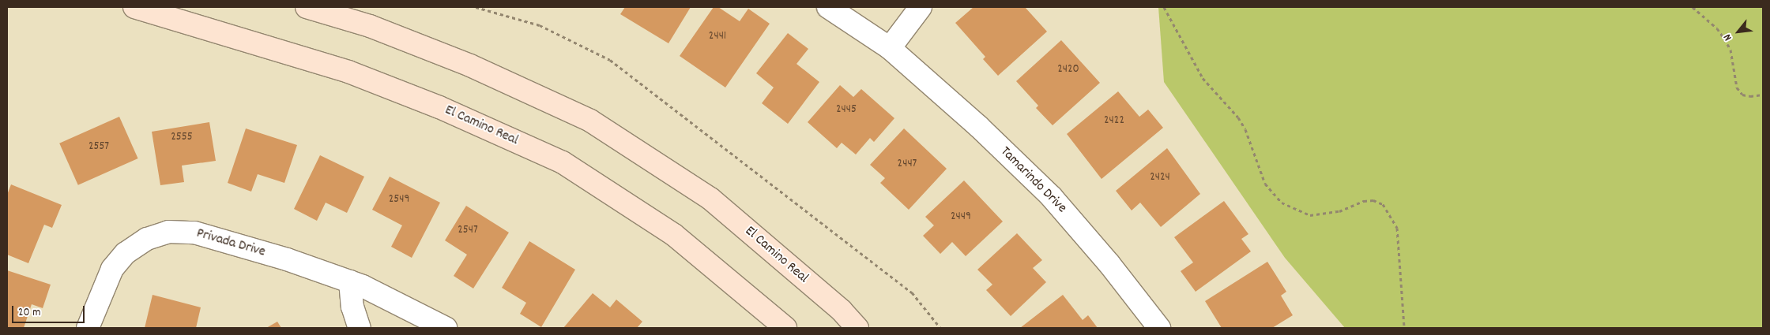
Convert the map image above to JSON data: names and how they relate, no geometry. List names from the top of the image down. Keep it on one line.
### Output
{"streets":{"main road":["El Camino Real"],"street":["Tamarindo Drive","Privada Drive"]},"house_numbers":["2441","2420","2445","2422","2555","2557","2447","2424","2549","2449","2547"],"scale_bar":"20 m","north":"bottom left"}
